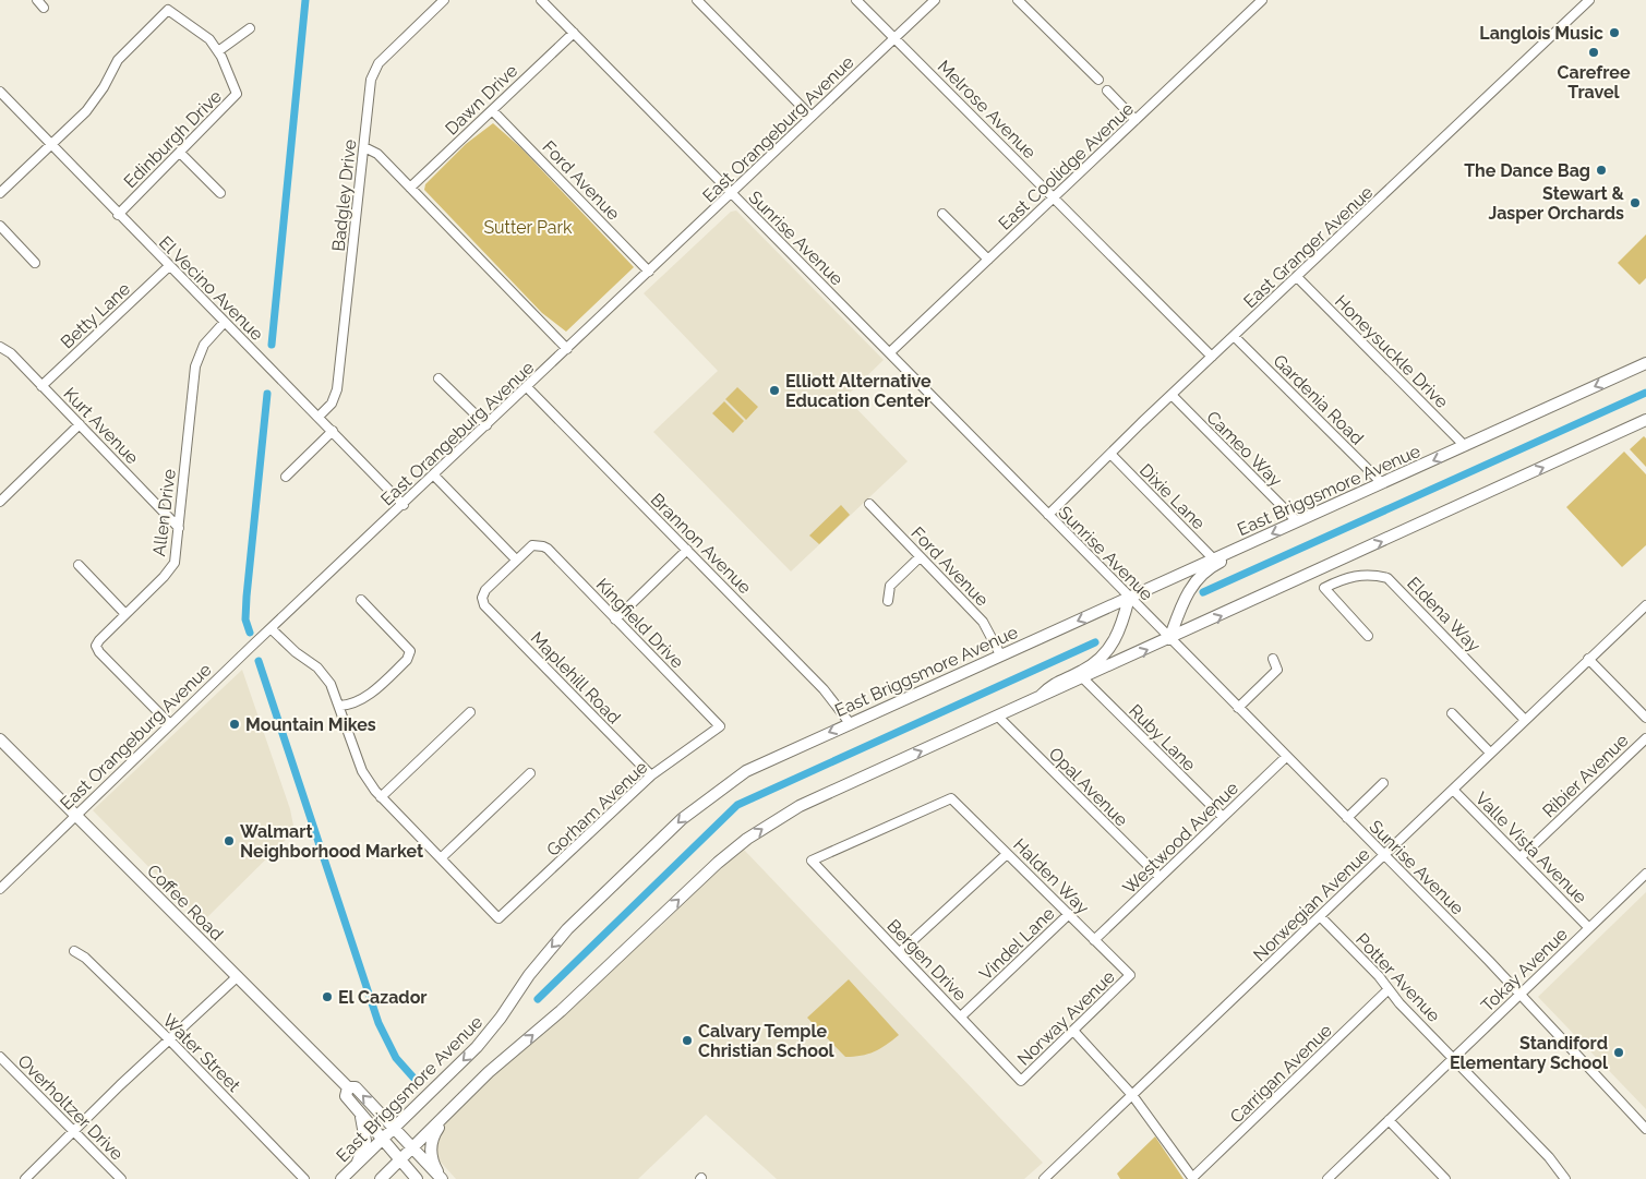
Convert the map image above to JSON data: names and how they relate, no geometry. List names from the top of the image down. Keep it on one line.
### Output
{"streets":{"main road":["East Briggsmore Avenue","Coffee Road"],"street":["Dawn Drive","Melrose Avenue","East Orangeburg Avenue","Edinburgh Drive","East Coolidge Avenue","Ford Avenue","Badgley Drive","Sunrise Avenue","East Granger Avenue","El Vecino Avenue","Betty Lane","Honeysuckle Drive","Gardenia Road","Kurt Avenue","Cameo Way","Dixie Lane","Allen Drive","Brannon Avenue","Eldena Way","Kingfield Drive","Maplehill Road","Ruby Lane","Ribier Avenue","Opal Avenue","Gorham Avenue","Westwood Avenue","Valle Vista Avenue","Halden Way","Norwegian Avenue","Vindel Lane","Bergen Drive","Tokay Avenue","Potter Avenue","Norway Avenue","Water Street","Carrigan Avenue","Overholtzer Drive"]},"crossings":[["Dawn Drive","Ford Avenue"],["Dawn Drive","Sunrise Avenue"],["Melrose Avenue","East Orangeburg Avenue"],["Melrose Avenue","East Coolidge Avenue"],["Melrose Avenue","East Granger Avenue"],["East Orangeburg Avenue","Ford Avenue"],["East Orangeburg Avenue","Sunrise Avenue"],["East Orangeburg Avenue","El Vecino Avenue"],["East Orangeburg Avenue","Allen Drive"],["East Orangeburg Avenue","Brannon Avenue"],["East Orangeburg Avenue","Coffee Road"],["Edinburgh Drive","El Vecino Avenue"],["East Coolidge Avenue","Sunrise Avenue"],["Ford Avenue","East Briggsmore Avenue"],["Badgley Drive","El Vecino Avenue"],["Sunrise Avenue","East Granger Avenue"],["Sunrise Avenue","East Briggsmore Avenue"],["Sunrise Avenue","Westwood Avenue"],["Sunrise Avenue","Norwegian Avenue"],["Sunrise Avenue","Tokay Avenue"],["East Granger Avenue","Honeysuckle Drive"],["East Granger Avenue","Gardenia Road"],["East Granger Avenue","Cameo Way"],["East Granger Avenue","Dixie Lane"],["El Vecino Avenue","Betty Lane"],["El Vecino Avenue","Allen Drive"],["Betty Lane","Kurt Avenue"],["Honeysuckle Drive","East Briggsmore Avenue"],["Gardenia Road","East Briggsmore Avenue"],["Kurt Avenue","Allen Drive"],["Cameo Way","East Briggsmore Avenue"],["East Briggsmore Avenue","Dixie Lane"],["East Briggsmore Avenue","Brannon Avenue"],["East Briggsmore Avenue","Coffee Road"],["Eldena Way","Norwegian Avenue"],["Kingfield Drive","Maplehill Road"],["Kingfield Drive","Gorham Avenue"],["Maplehill Road","Gorham Avenue"],["Ruby Lane","Westwood Avenue"],["Ribier Avenue","Valle Vista Avenue"],["Opal Avenue","Westwood Avenue"],["Westwood Avenue","Halden Way"],["Valle Vista Avenue","Norwegian Avenue"],["Valle Vista Avenue","Tokay Avenue"],["Halden Way","Vindel Lane"],["Halden Way","Bergen Drive"],["Halden Way","Norway Avenue"],["Norwegian Avenue","Potter Avenue"],["Vindel Lane","Bergen Drive"],["Bergen Drive","Norway Avenue"],["Tokay Avenue","Potter Avenue"],["Potter Avenue","Carrigan Avenue"]],"parks":["Sutter Park"],"places":["Langlois Music","Carefree Travel","The Dance Bag","Stewart & Jasper Orchards","Elliott Alternative Education Center","Mountain Mikes","Walmart Neighborhood Market","El Cazador","Calvary Temple Christian School","Standiford Elementary School"]}
